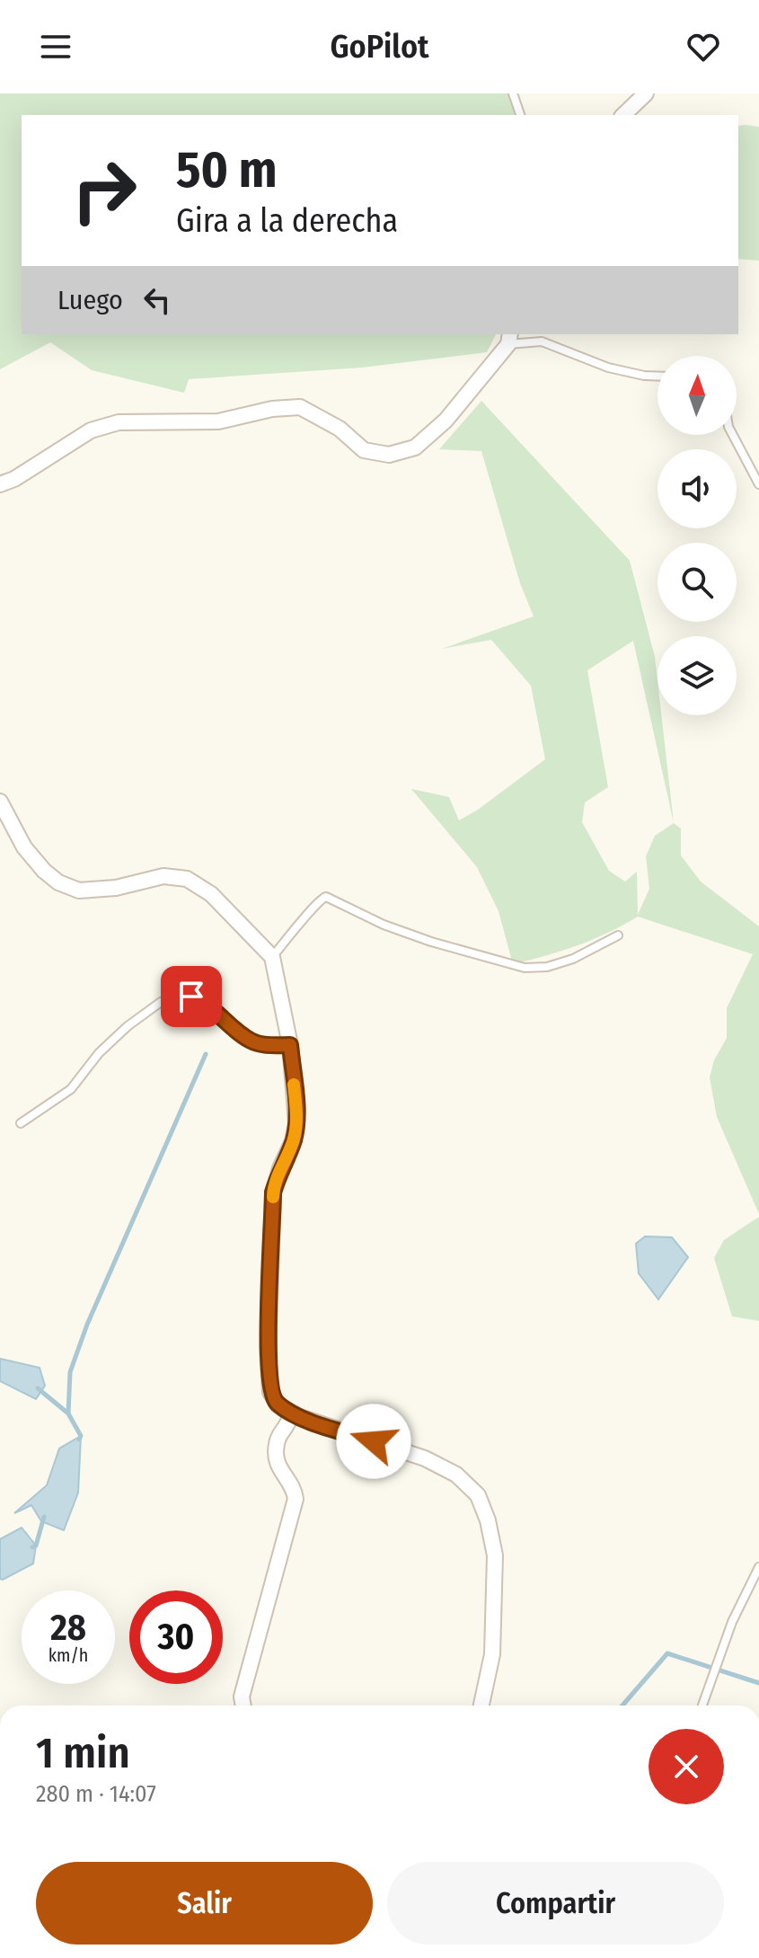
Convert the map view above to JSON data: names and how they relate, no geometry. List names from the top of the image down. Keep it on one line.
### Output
{"north":"top","page":{"header":"GoPilot","turn":["50 m","Gira a la derecha"],"then":"Luego","speed":"28 km/h","limit":"30","heading":["1 min","280 m · 14:07"],"buttons":["Salir","Compartir"]}}
